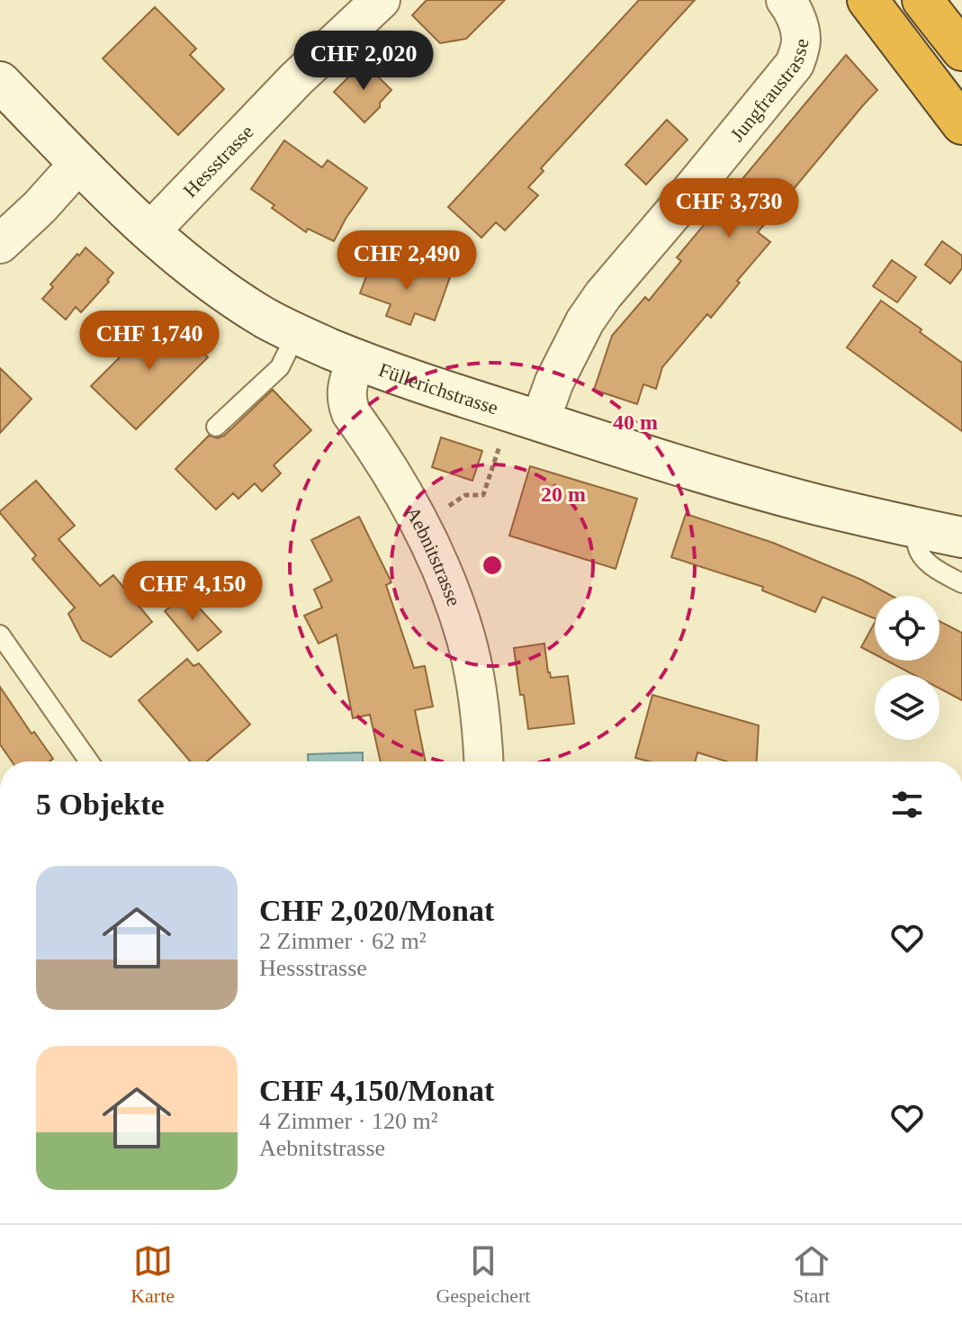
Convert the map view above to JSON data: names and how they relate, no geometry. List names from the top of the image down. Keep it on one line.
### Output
{"streets":{"street":["Jungfraustrasse","Hessstrasse","Füllerichstrasse","Aebnitstrasse"]},"crossings":[["Jungfraustrasse","Füllerichstrasse"],["Hessstrasse","Füllerichstrasse"],["Füllerichstrasse","Aebnitstrasse"]],"page":{"price":["CHF 2,020","CHF 3,730","CHF 2,490","CHF 1,740","CHF 4,150"],"heading":"5 Objekte","list":[{"name":"CHF 2,020/Monat","note":"2 Zimmer · 62 m² · Hessstrasse"},{"name":"CHF 4,150/Monat","note":"4 Zimmer · 120 m² · Aebnitstrasse"}],"tabs":["Karte","Gespeichert","Start"]},"rings":["40 m","20 m"]}
